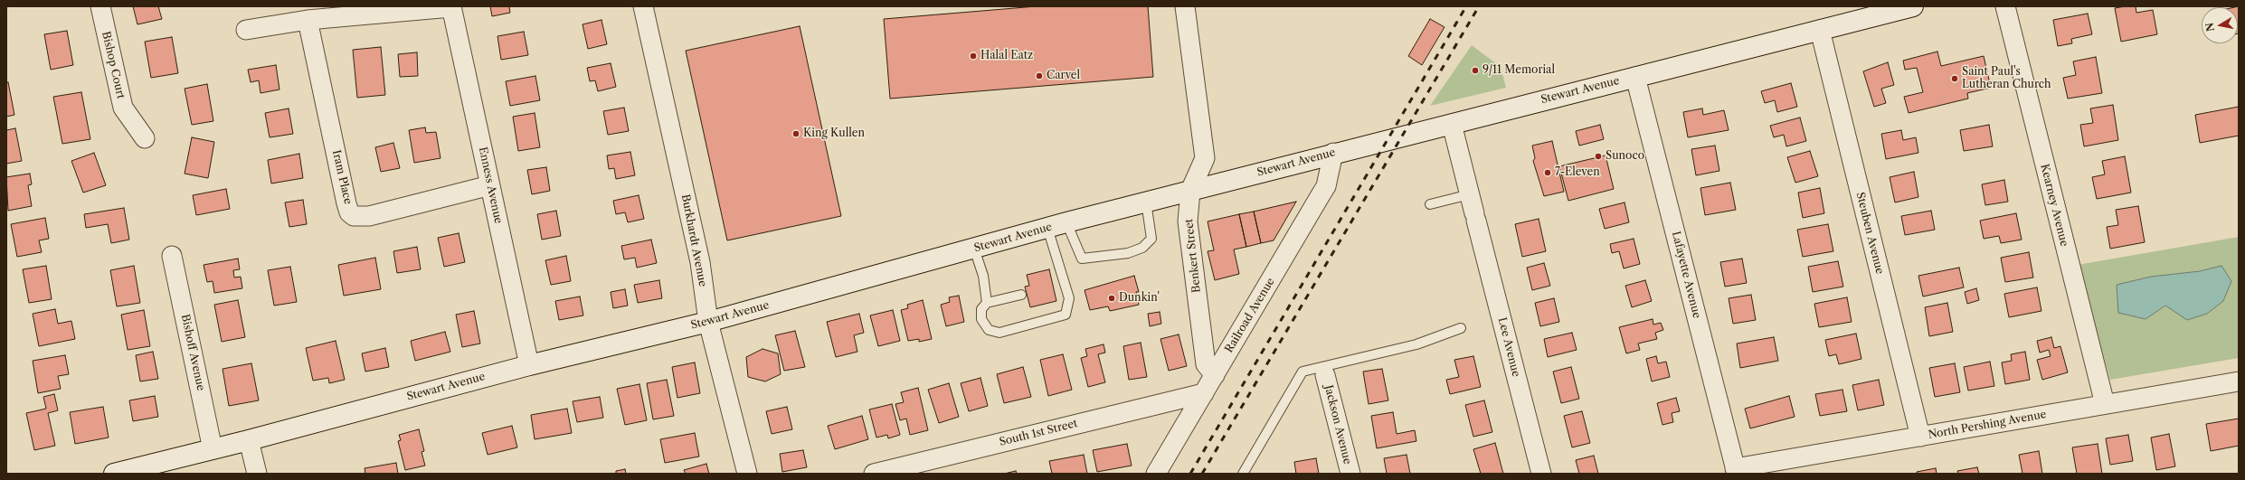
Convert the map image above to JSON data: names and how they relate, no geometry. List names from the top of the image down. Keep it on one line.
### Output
{"streets":{"main road":["Stewart Avenue"],"street":["Bishop Court","Iram Place","Enness Avenue","Kearney Avenue","Steuben Avenue","Burkhardt Avenue","Benkert Street","Lafayette Avenue","Railroad Avenue","Lee Avenue","Bishoff Avenue","Jackson Avenue","North Pershing Avenue","South 1st Street"]},"crossings":[["Stewart Avenue","Enness Avenue"],["Stewart Avenue","Steuben Avenue"],["Stewart Avenue","Burkhardt Avenue"],["Stewart Avenue","Benkert Street"],["Stewart Avenue","Lafayette Avenue"],["Stewart Avenue","Railroad Avenue"],["Stewart Avenue","Lee Avenue"],["Stewart Avenue","Bishoff Avenue"],["Iram Place","Enness Avenue"],["Kearney Avenue","North Pershing Avenue"],["Steuben Avenue","North Pershing Avenue"],["Benkert Street","Railroad Avenue"],["Lafayette Avenue","North Pershing Avenue"],["Railroad Avenue","South 1st Street"]],"places":["Halal Eatz","9/11 Memorial","Carvel","Saint Paul's Lutheran Church","King Kullen","Sunoco","7-Eleven","Dunkin'"],"north":"left"}
